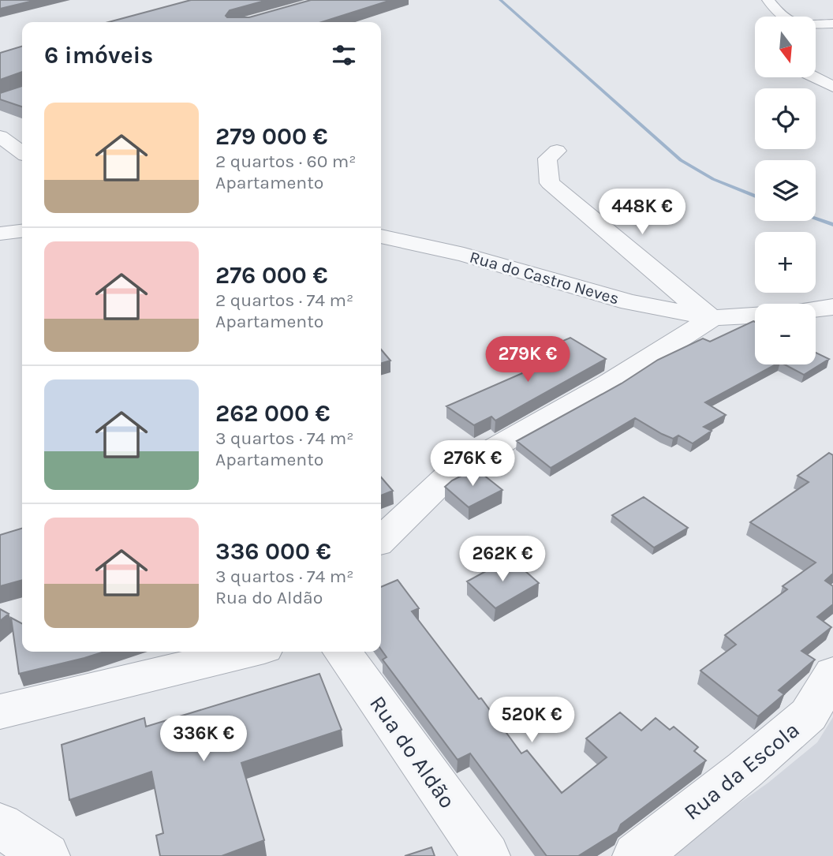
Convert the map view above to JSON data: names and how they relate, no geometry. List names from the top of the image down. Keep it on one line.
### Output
{"streets":{"street":["Rua do Castro Neves","Rua do Aldão","Rua da Escola"]},"north":"bottom","page":{"map_buttons":["+","−"],"heading":"6 imóveis","list":[{"name":"279 000 €","note":"2 quartos · 60 m² · Apartamento"},{"name":"276 000 €","note":"2 quartos · 74 m² · Apartamento"},{"name":"262 000 €","note":"3 quartos · 74 m² · Apartamento"},{"name":"336 000 €","note":"3 quartos · 74 m² · Rua do Aldão"}],"price":["448K €","279K €","276K €","262K €","520K €","336K €"]}}
